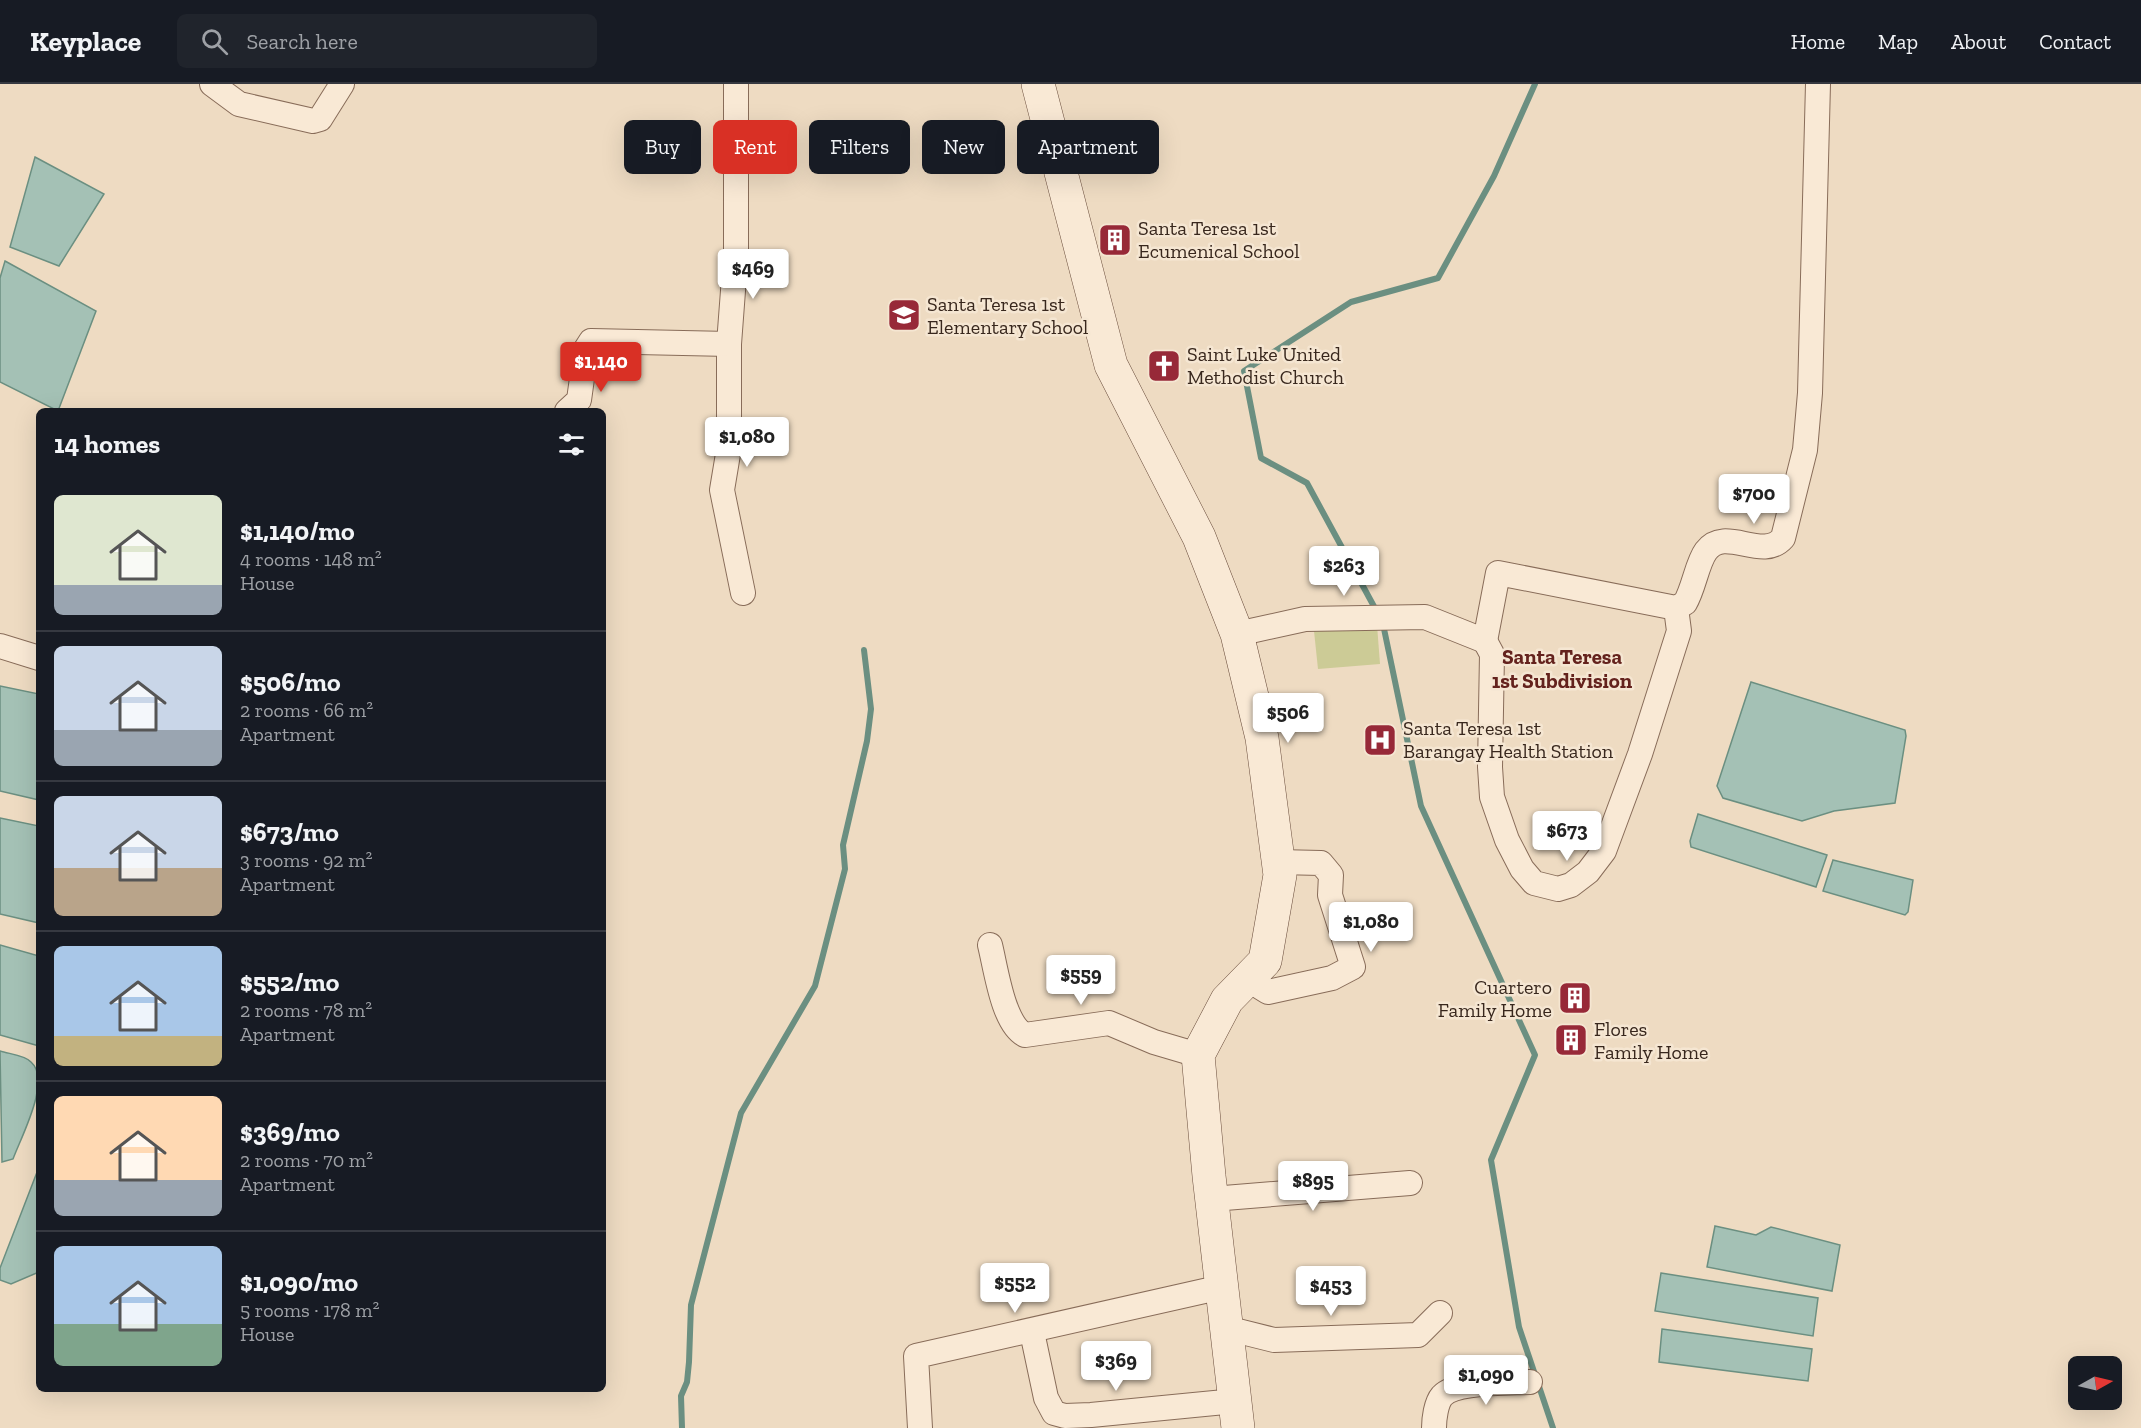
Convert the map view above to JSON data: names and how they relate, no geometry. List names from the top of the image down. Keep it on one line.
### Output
{"districts":["Santa Teresa 1st Subdivision"],"places":{"building":["Santa Teresa 1st Ecumenical School","Cuartero Family Home","Flores Family Home"],"school or university":["Santa Teresa 1st Elementary School"],"church":["Saint Luke United Methodist Church"],"hospital":["Santa Teresa 1st Barangay Health Station"]},"north":"right","page":{"header":"Keyplace","search":"Search here","nav":["Home","Map","About","Contact"],"chip":["Buy","Rent","Filters","New","Apartment"],"price":["$469","$1,140","$1,080","$700","$263","$506","$673","$1,080","$559","$895","$552","$453","$369","$1,090"],"heading":"14 homes","list":[{"name":"$1,140/mo","note":"4 rooms · 148 m² · House"},{"name":"$506/mo","note":"2 rooms · 66 m² · Apartment"},{"name":"$673/mo","note":"3 rooms · 92 m² · Apartment"},{"name":"$552/mo","note":"2 rooms · 78 m² · Apartment"},{"name":"$369/mo","note":"2 rooms · 70 m² · Apartment"},{"name":"$1,090/mo","note":"5 rooms · 178 m² · House"}]}}
